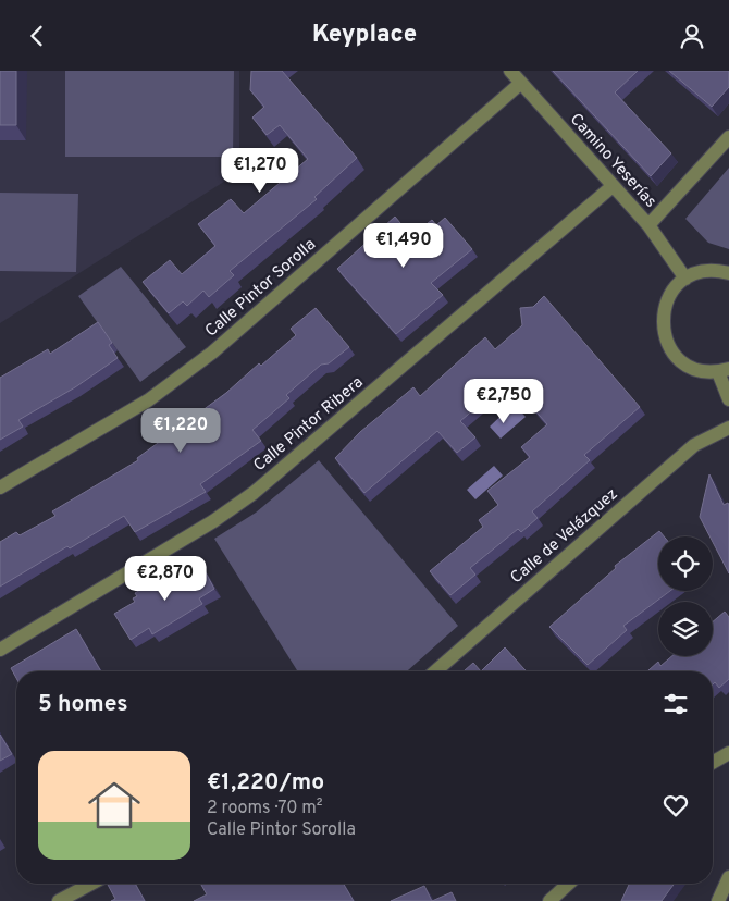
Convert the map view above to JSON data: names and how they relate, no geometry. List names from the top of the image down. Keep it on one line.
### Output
{"streets":{"street":["Camino Yeserías","Calle Pintor Sorolla","Calle Pintor Ribera","Calle de Velázquez"]},"crossings":[["Camino Yeserías","Calle Pintor Sorolla"],["Camino Yeserías","Calle Pintor Ribera"]],"page":{"header":"Keyplace","price":["€1,270","€1,490","€2,750","€1,220","€2,870"],"heading":"5 homes","list":[{"name":"€1,220/mo","note":"2 rooms · 70 m² · Calle Pintor Sorolla"}]}}
